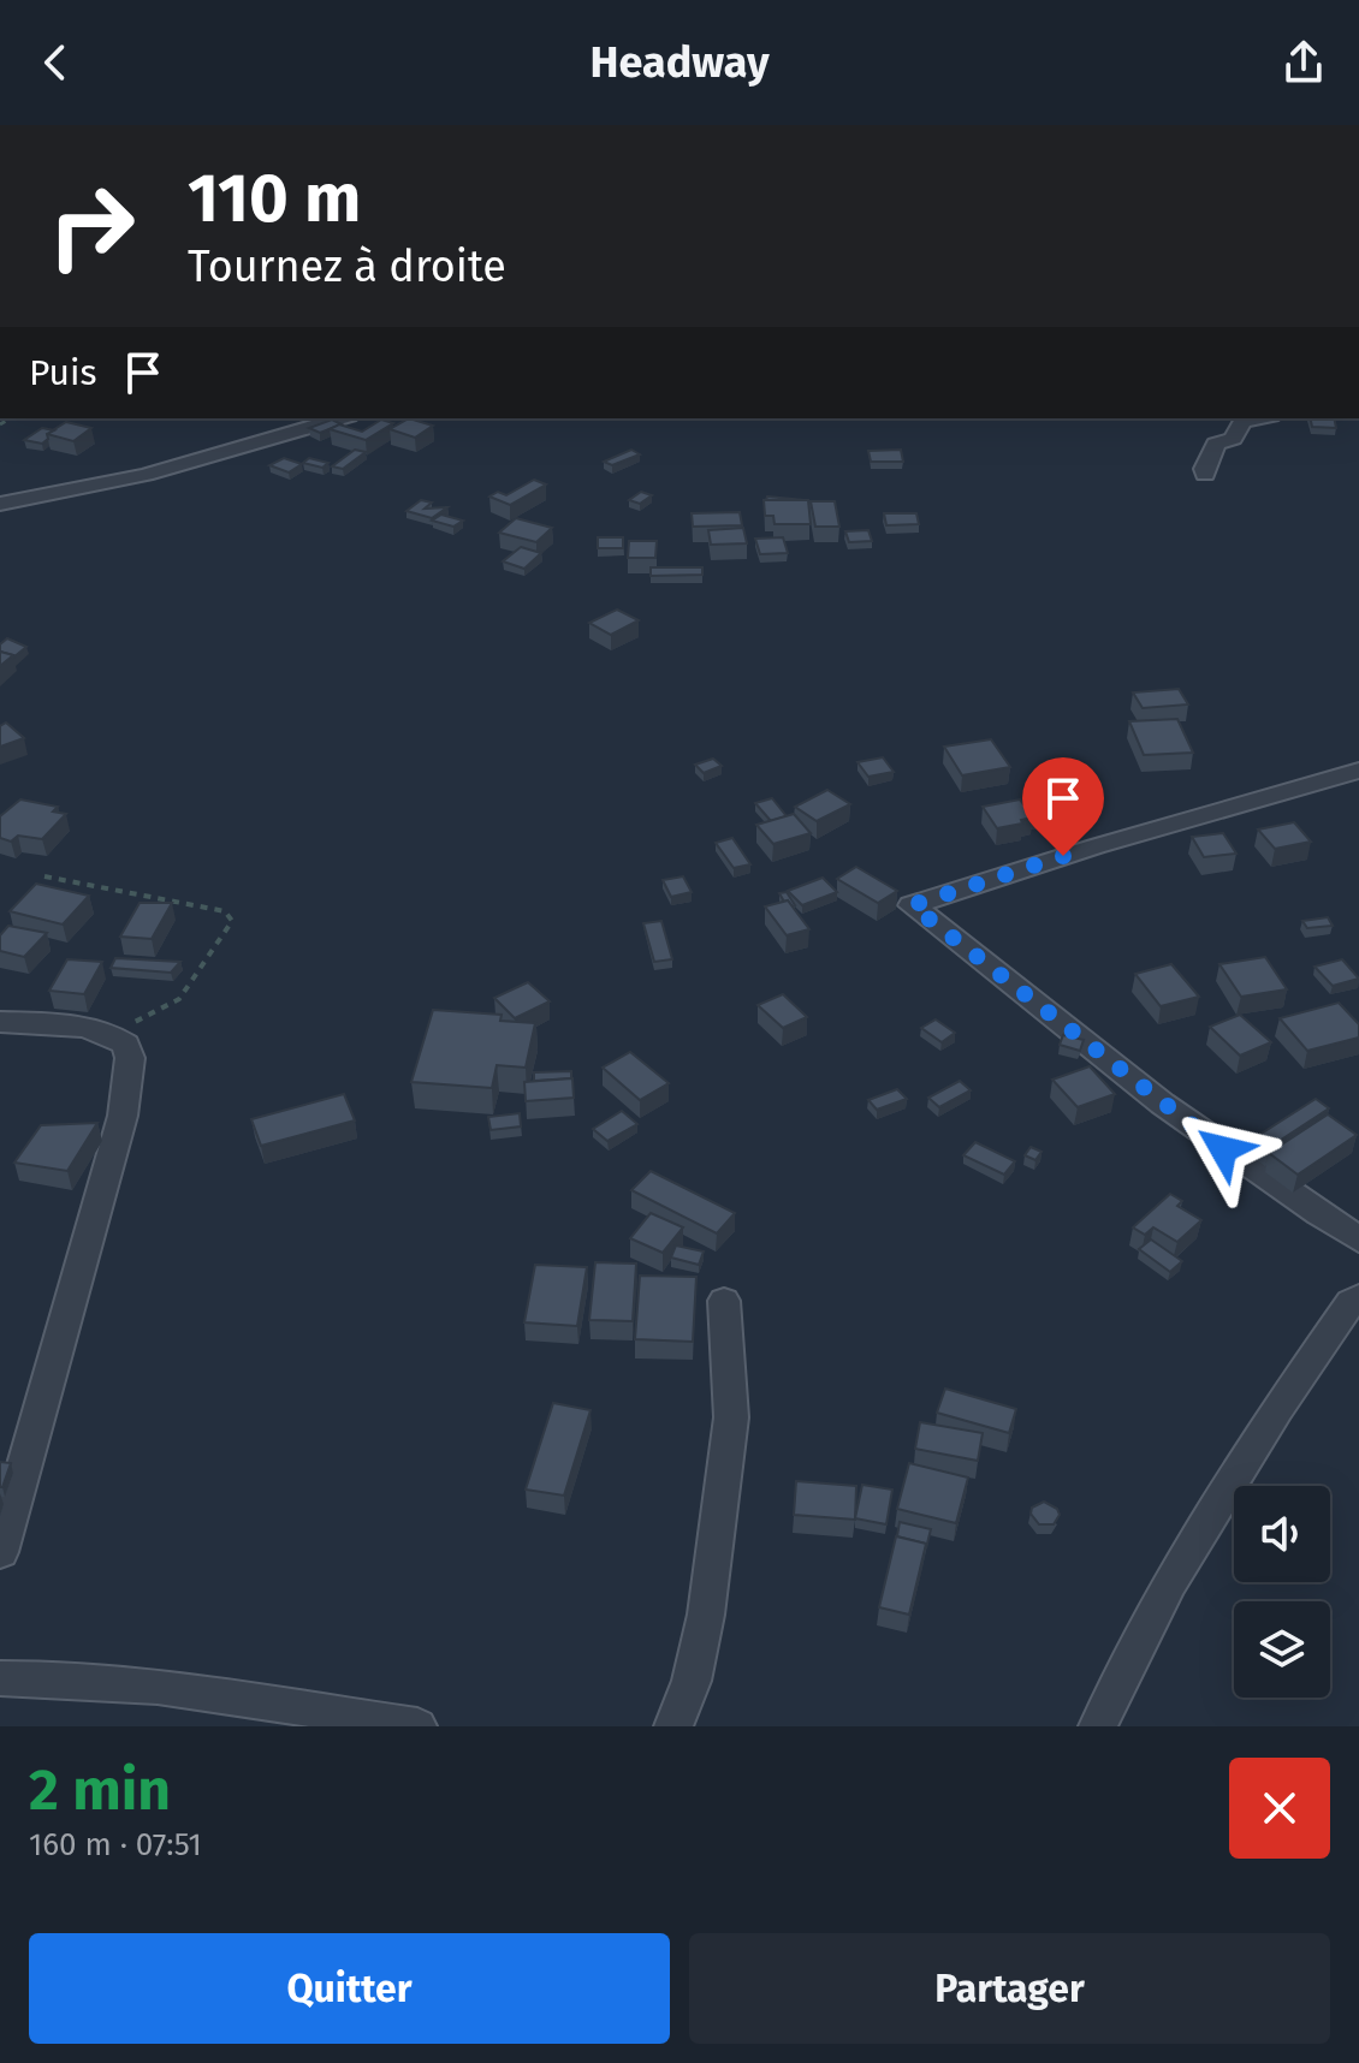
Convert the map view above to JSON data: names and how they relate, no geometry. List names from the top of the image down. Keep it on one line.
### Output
{"page":{"header":"Headway","turn":["110 m","Tournez à droite"],"then":"Puis","heading":["2 min","160 m · 07:51"],"buttons":["Quitter","Partager"]}}
